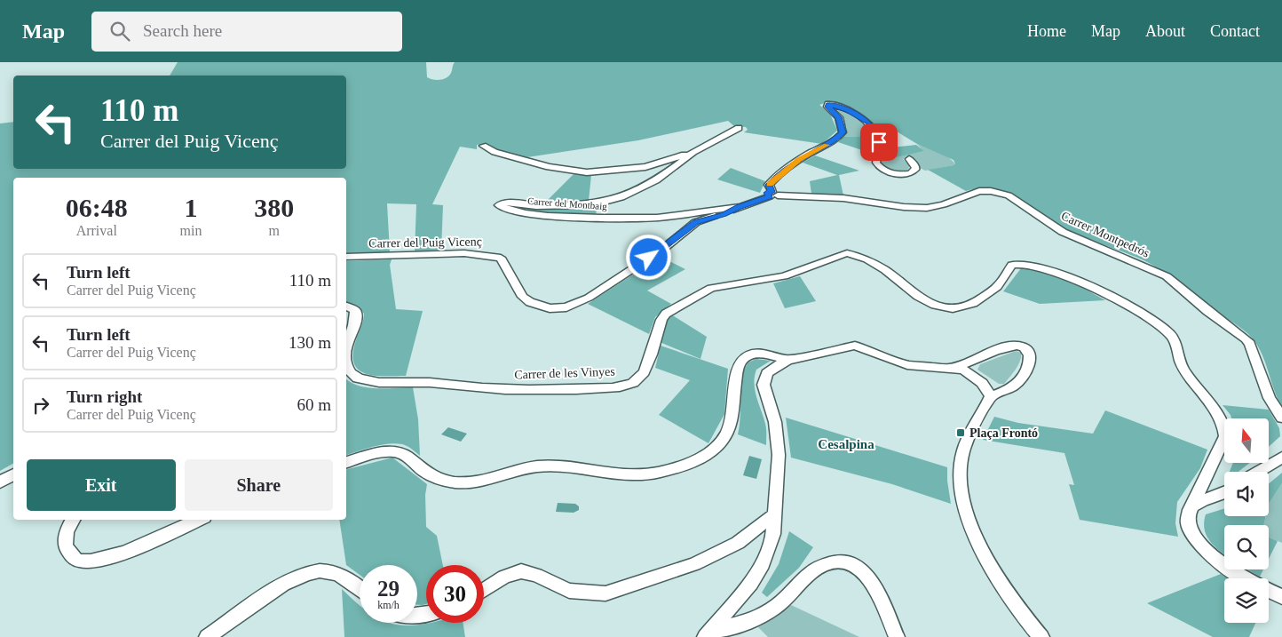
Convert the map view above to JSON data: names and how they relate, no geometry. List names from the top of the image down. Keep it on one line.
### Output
{"streets":{"street":["Carrer del Montbaig","Carrer Montpedrós","Carrer del Puig Vicenç","Carrer de les Vinyes"]},"crossings":[["Carrer del Montbaig","Carrer del Puig Vicenç"],["Carrer Montpedrós","Carrer del Puig Vicenç"]],"districts":["Cesalpina"],"places":{"transit":["Plaça Frontó"]},"north":"top","page":{"header":"Map","search":"Search here","nav":["Home","Map","About","Contact"],"turn":["110 m","Carrer del Puig Vicenç"],"eta":["06:48","Arrival","1","min","380","m"],"list":[{"name":"Turn left","note":"Carrer del Puig Vicenç","value":"110 m"},{"name":"Turn left","note":"Carrer del Puig Vicenç","value":"130 m"},{"name":"Turn right","note":"Carrer del Puig Vicenç","value":"60 m"}],"buttons":["Exit","Share"],"speed":"29 km/h","limit":"30"}}
